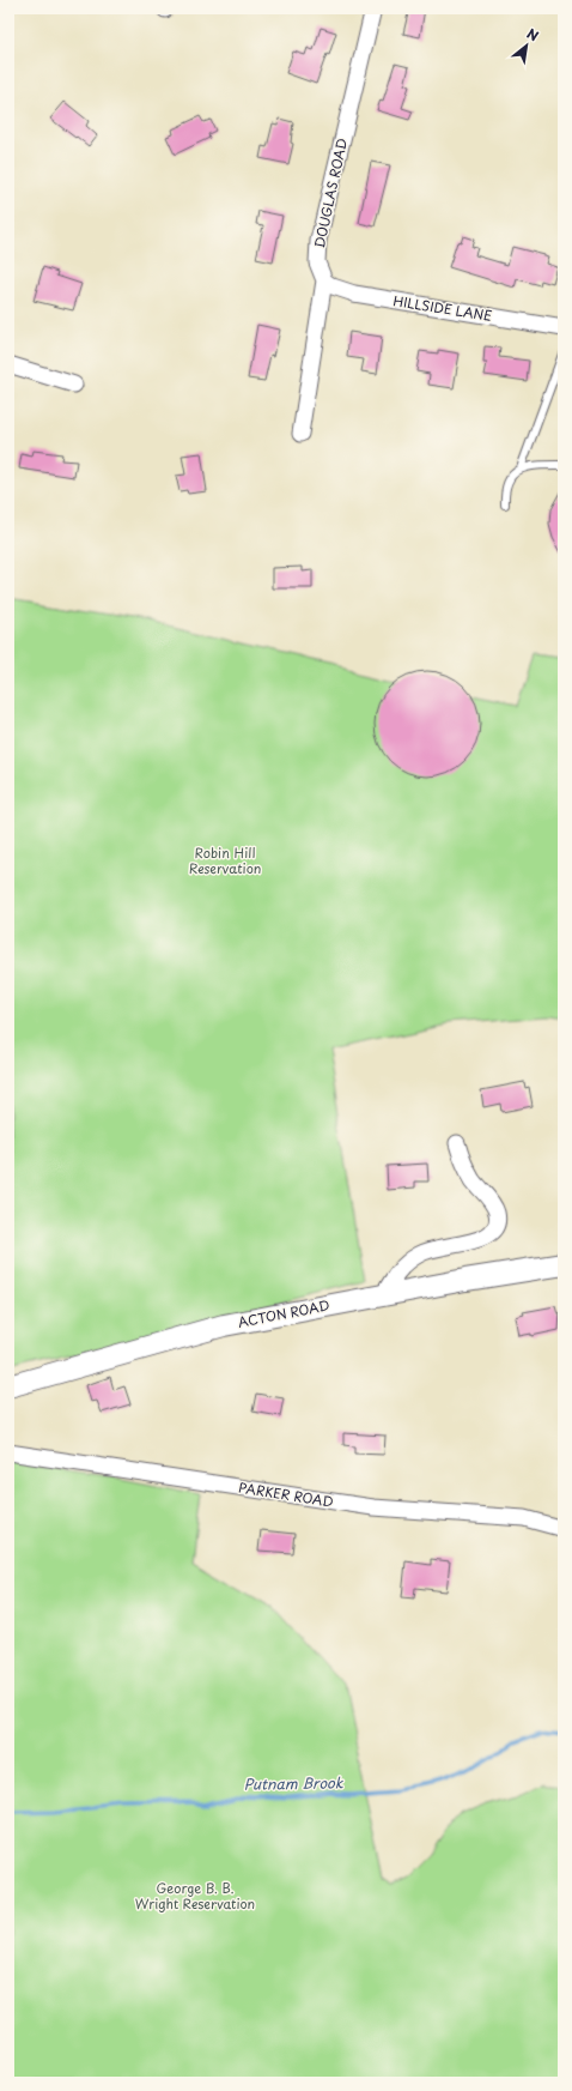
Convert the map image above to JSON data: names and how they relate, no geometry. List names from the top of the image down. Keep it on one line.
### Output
{"streets":{"main road":["ACTON ROAD"],"street":["DOUGLAS ROAD","HILLSIDE LANE","PARKER ROAD"]},"crossings":[["DOUGLAS ROAD","HILLSIDE LANE"]],"water":["Putnam Brook"],"parks":["Robin Hill Reservation","George B. B. Wright Reservation"],"north":"top right"}
